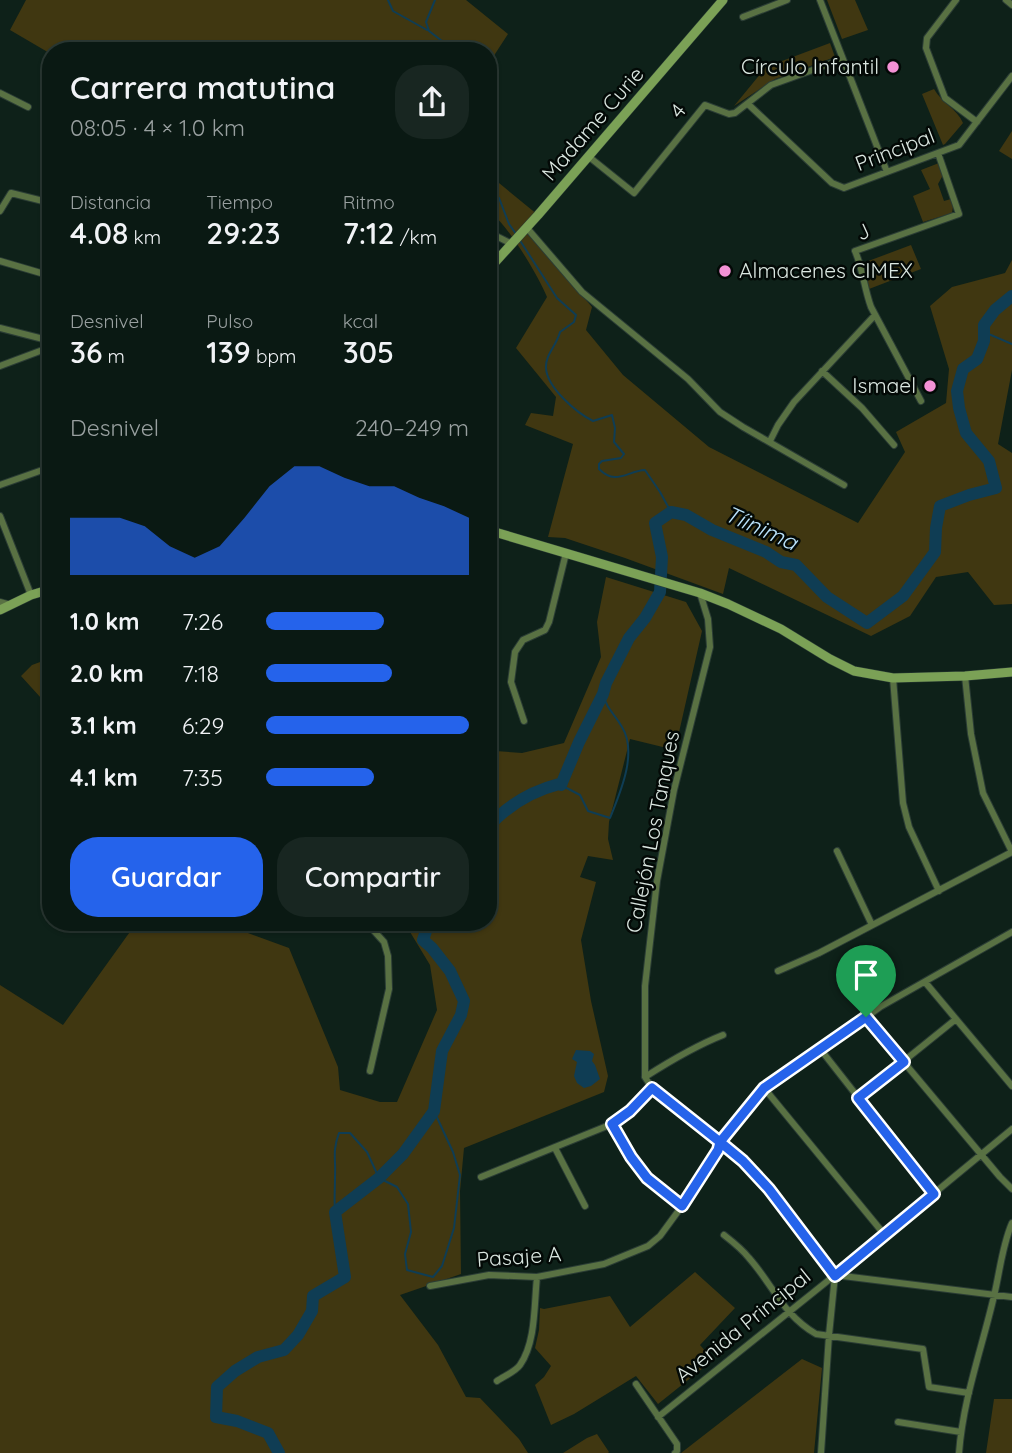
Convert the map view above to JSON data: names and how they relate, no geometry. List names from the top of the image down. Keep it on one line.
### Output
{"streets":{"main road":["Madame Curie"],"street":["4","Principal","J","Callejón Los Tanques","Pasaje A","Avenida Principal"]},"crossings":[["4","Madame Curie"],["4","Principal"],["Principal","J"]],"water":["Tíinima"],"places":["Círculo Infantil","Almacenes CIMEX","Ismael"],"page":{"heading":["Carrera matutina","08:05 · 4 × 1.0 km"],"stats":[["Distancia","4.08 km"],["Tiempo","29:23"],["Ritmo","7:12 /km"],["Desnivel","36 m"],["Pulso","139 bpm"],["kcal","305"]],"chart":["Desnivel","240–249 m"],"list":[{"name":"1.0 km","note":"7:26"},{"name":"2.0 km","note":"7:18"},{"name":"3.1 km","note":"6:29"},{"name":"4.1 km","note":"7:35"}],"buttons":["Guardar","Compartir"]}}
